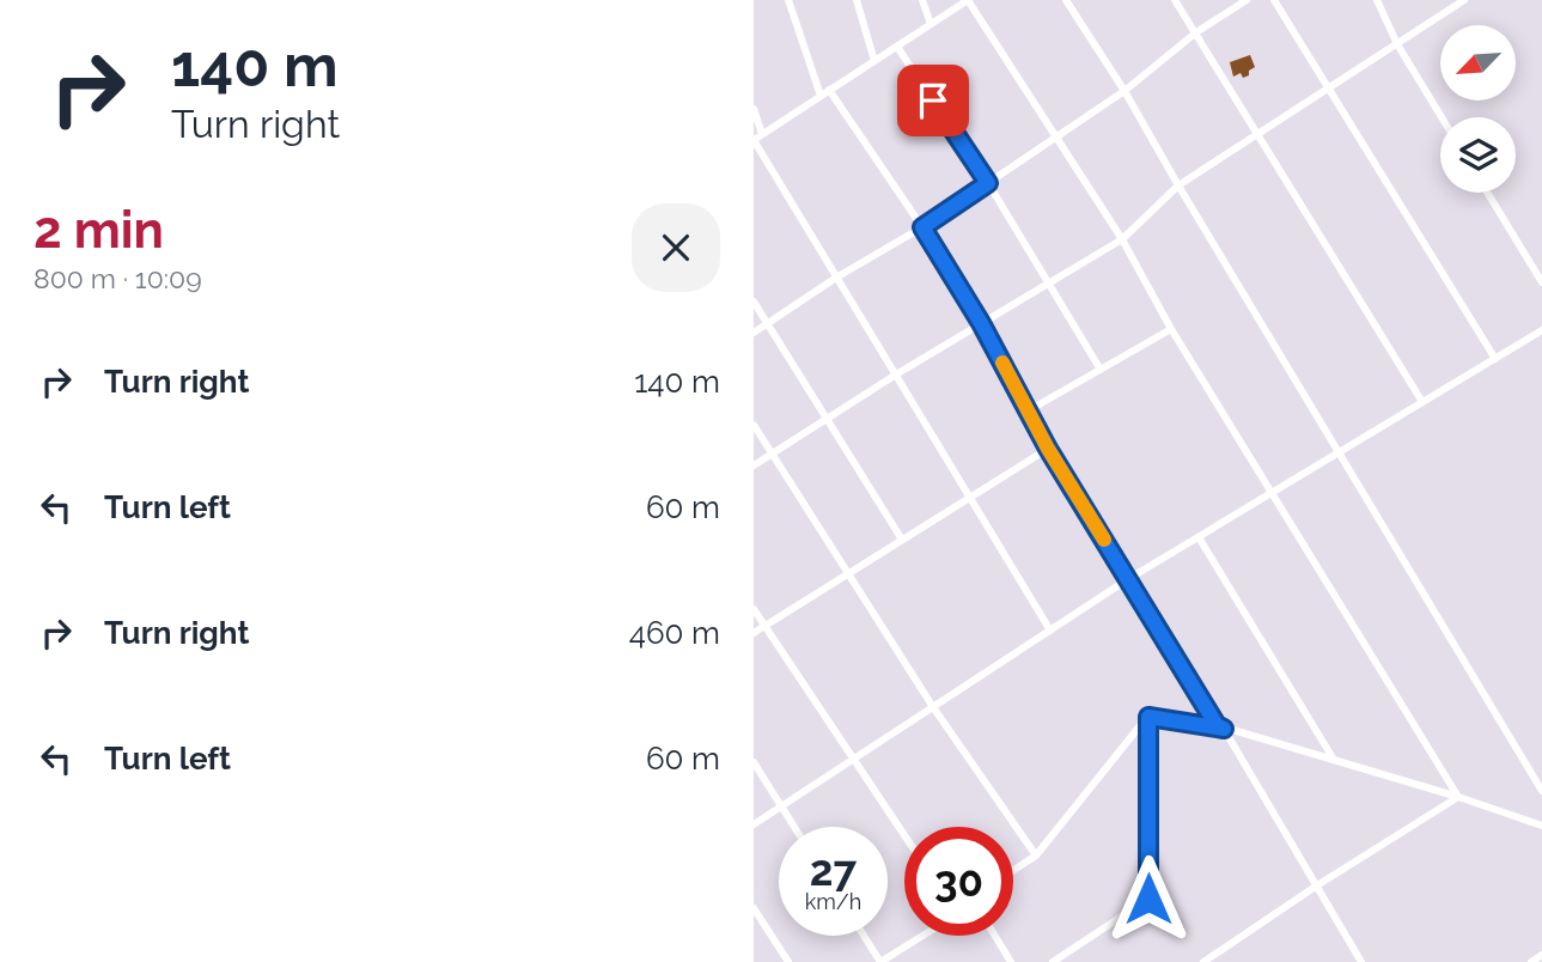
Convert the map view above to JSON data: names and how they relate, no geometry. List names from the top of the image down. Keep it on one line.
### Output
{"north":"bottom left","page":{"turn":["140 m","Turn right"],"heading":["2 min","800 m · 10:09"],"list":[{"name":"Turn right","value":"140 m"},{"name":"Turn left","value":"60 m"},{"name":"Turn right","value":"460 m"},{"name":"Turn left","value":"60 m"}],"speed":"27 km/h","limit":"30"}}
